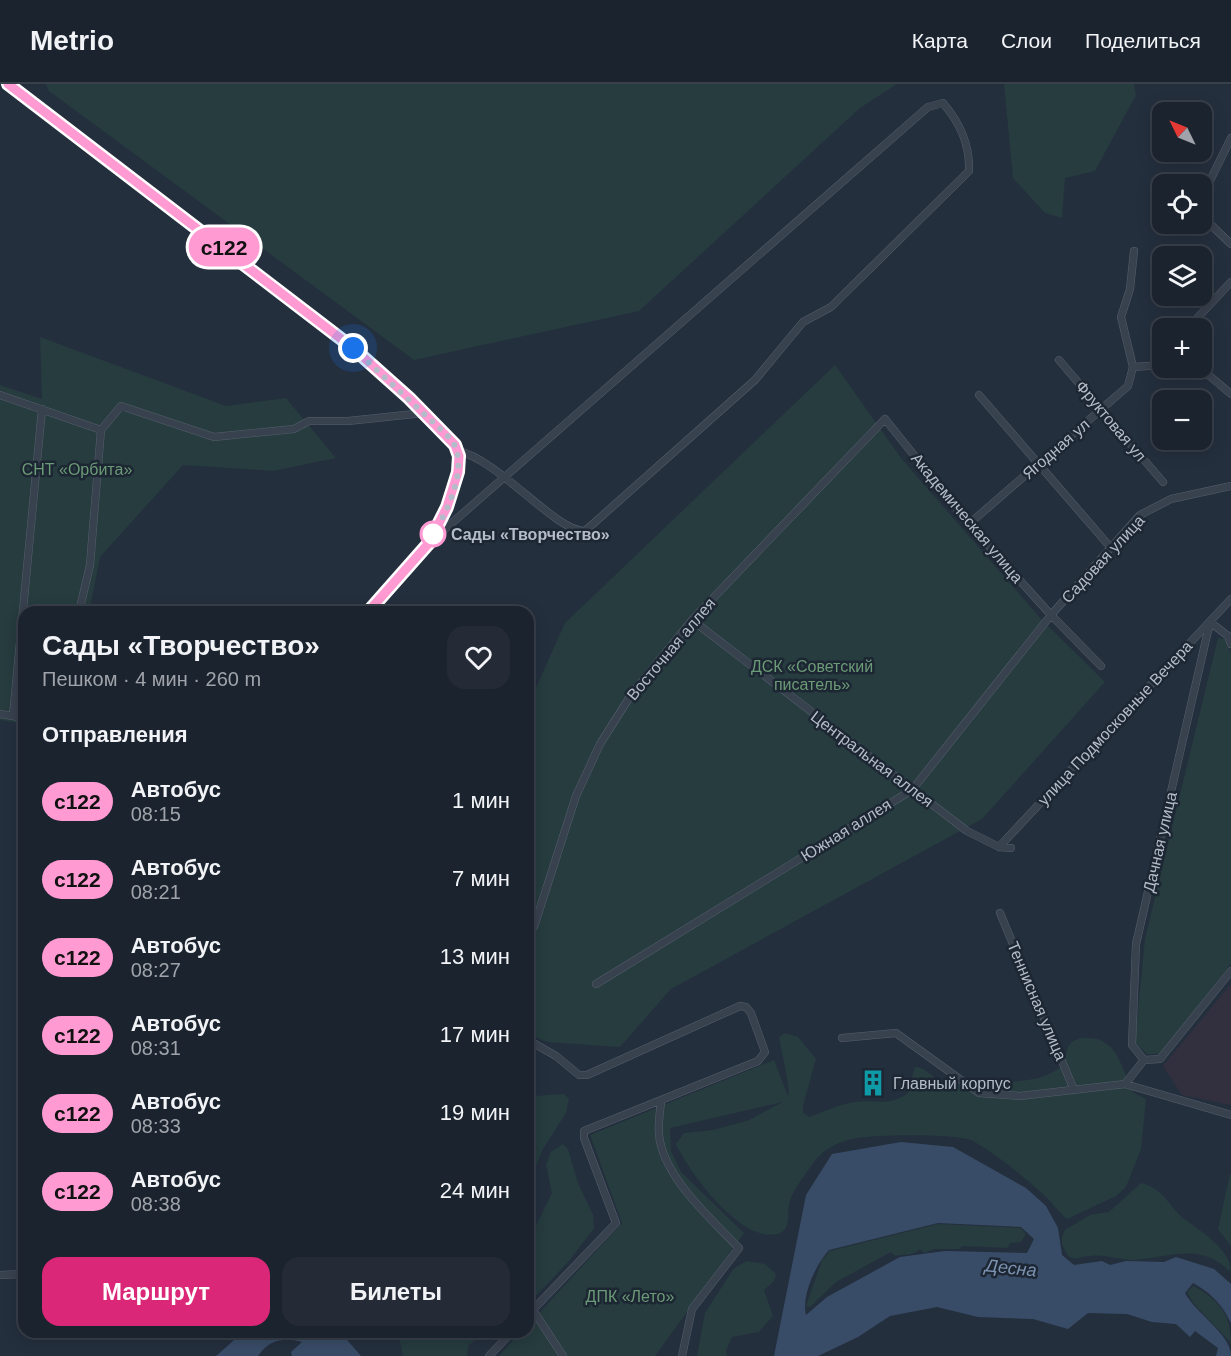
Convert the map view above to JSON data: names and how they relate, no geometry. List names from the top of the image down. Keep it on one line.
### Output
{"streets":{"street":["Фруктовая ул","Ягодная ул","Академическая улица","Садовая улица","Восточная аллея","улица Подмосковные Вечера","Центральная аллея","Южная аллея","Дачная улица","Теннисная улица"]},"crossings":[["Фруктовая ул","Ягодная ул"],["Ягодная ул","Академическая улица"],["Академическая улица","Садовая улица"],["Академическая улица","Восточная аллея"],["Академическая улица","Южная аллея"],["Садовая улица","Южная аллея"],["Восточная аллея","Центральная аллея"],["улица Подмосковные Вечера","Центральная аллея"],["улица Подмосковные Вечера","Дачная улица"],["Центральная аллея","Южная аллея"]],"water":["Десна"],"parks":["СНТ «Орбита»","ДСК «Советский писатель»","ДПК «Лето»"],"places":{"other":["Сады «Творчество»"],"building":["Главный корпус"]},"lines":["bus line с122"],"north":"top left","page":{"header":"Metrio","nav":["Карта","Слои","Поделиться"],"on_map":"с122","map_buttons":["+","−"],"heading":[["Сады «Творчество»","Пешком · 4 мин · 260 m"],"Отправления"],"list":[{"mark":"с122","name":"Автобус","note":"08:15","value":"1 мин"},{"mark":"с122","name":"Автобус","note":"08:21","value":"7 мин"},{"mark":"с122","name":"Автобус","note":"08:27","value":"13 мин"},{"mark":"с122","name":"Автобус","note":"08:31","value":"17 мин"},{"mark":"с122","name":"Автобус","note":"08:33","value":"19 мин"},{"mark":"с122","name":"Автобус","note":"08:38","value":"24 мин"}],"buttons":["Маршрут","Билеты"]}}
